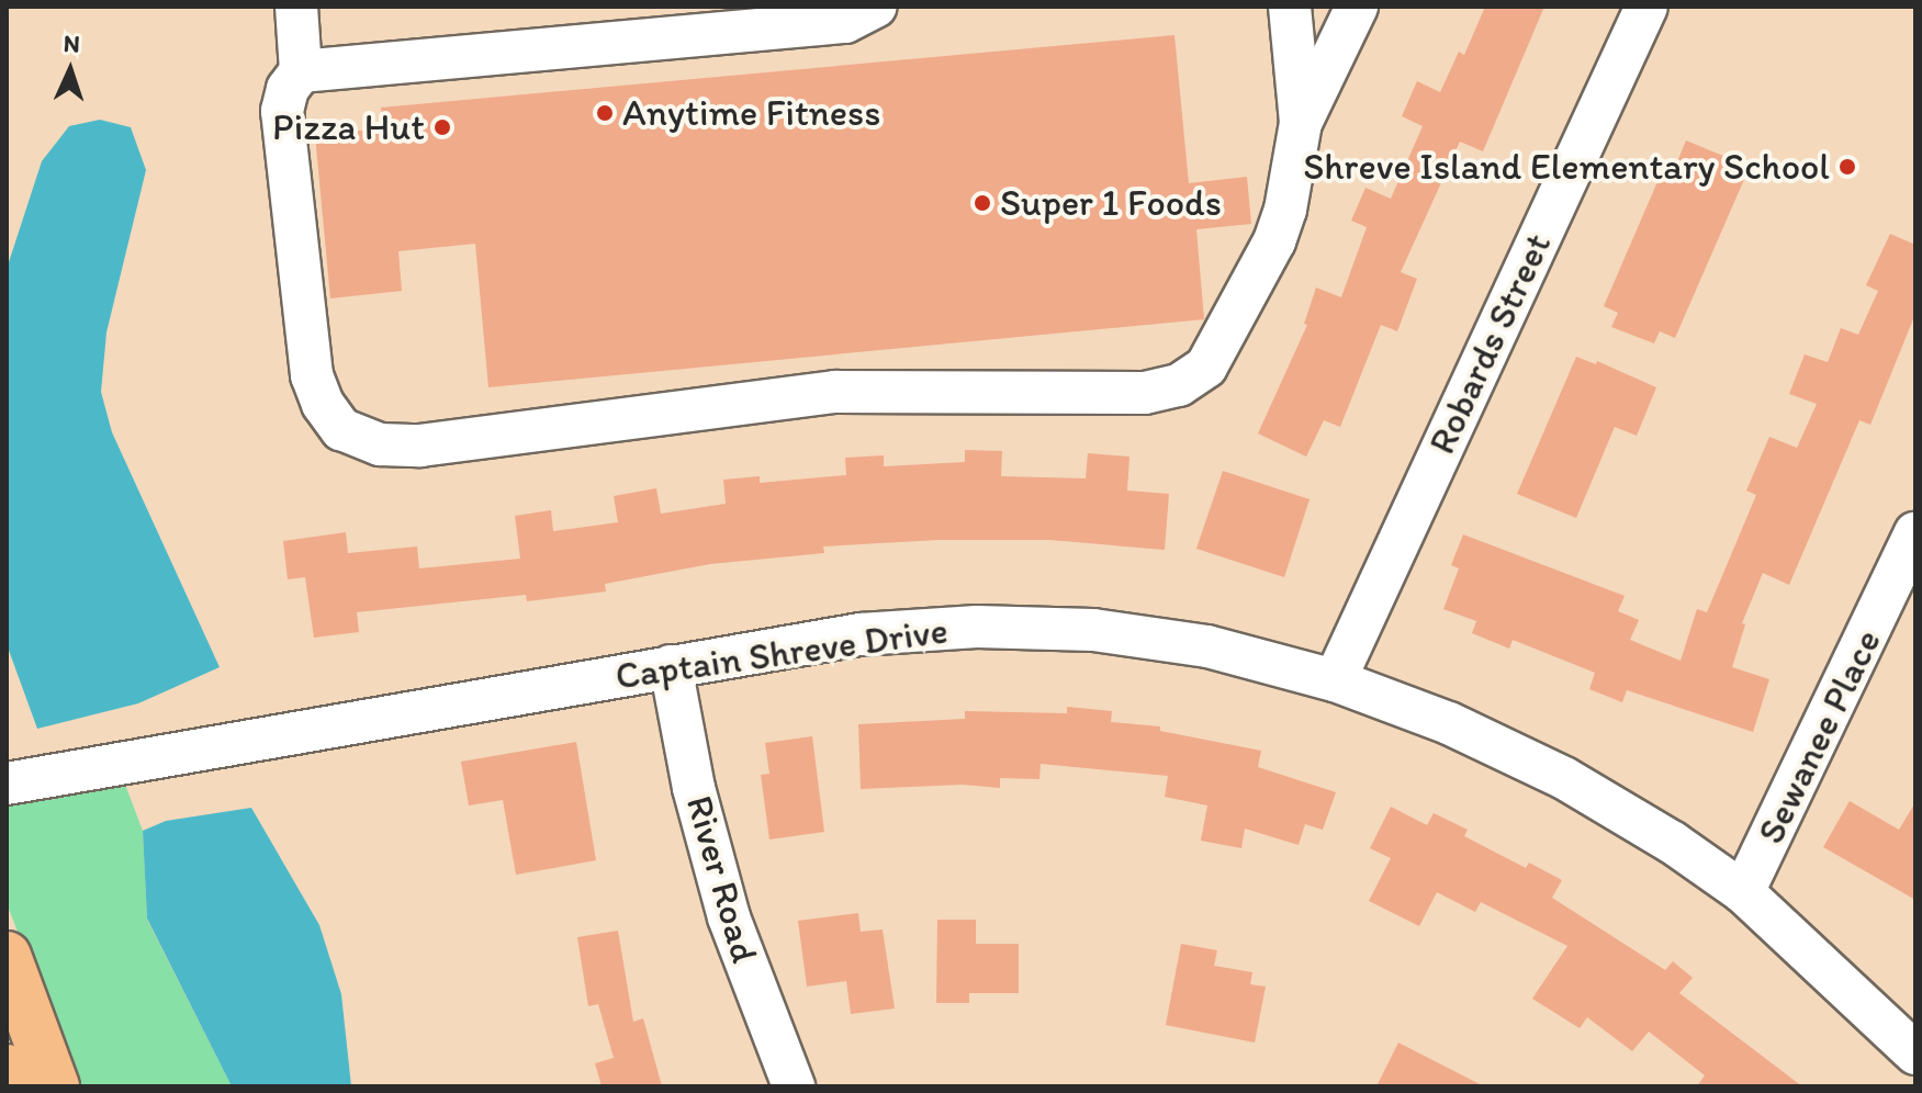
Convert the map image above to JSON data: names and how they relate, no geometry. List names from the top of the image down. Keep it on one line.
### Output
{"streets":{"street":["Robards Street","Captain Shreve Drive","Sewanee Place","River Road"]},"crossings":[["Robards Street","Captain Shreve Drive"],["Captain Shreve Drive","Sewanee Place"],["Captain Shreve Drive","River Road"]],"places":["Anytime Fitness","Pizza Hut","Shreve Island Elementary School","Super 1 Foods"],"north":"top"}
